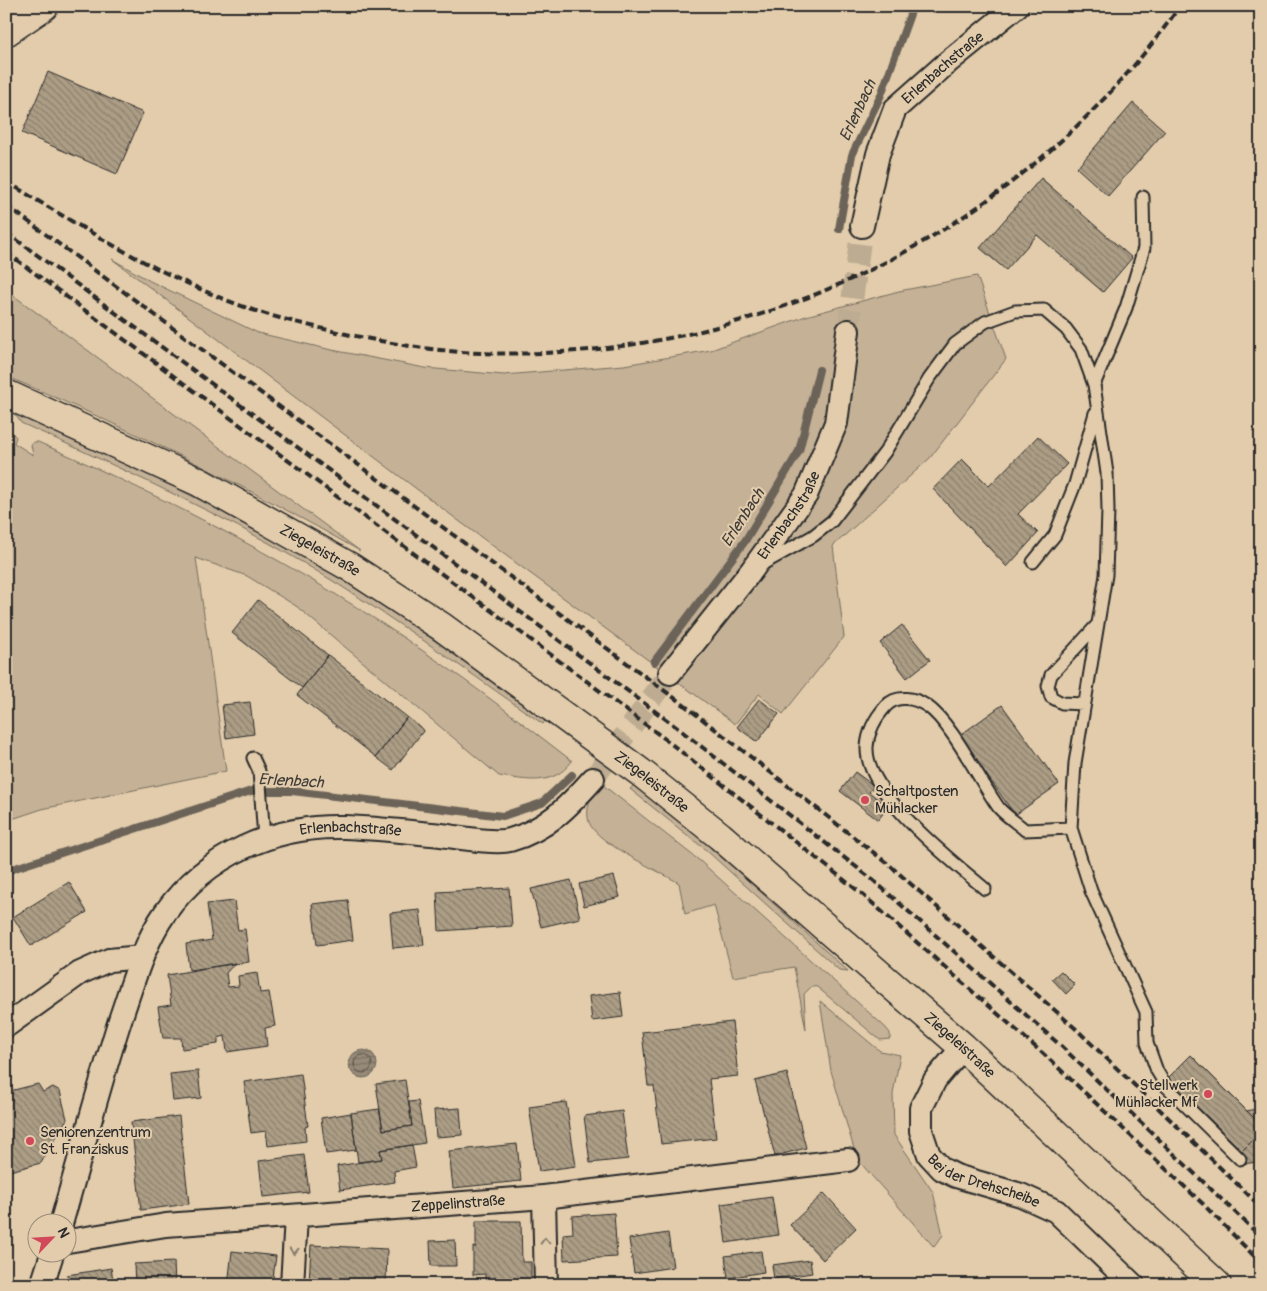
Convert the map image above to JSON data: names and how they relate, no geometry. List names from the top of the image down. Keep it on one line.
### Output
{"streets":{"street":["Erlenbachstraße","Ziegeleistraße","Bei der Drehscheibe","Zeppelinstraße"]},"crossings":[["Ziegeleistraße","Bei der Drehscheibe"]],"water":["Erlenbach"],"places":["Schaltposten Mühlacker","Stellwerk Mühlacker Mf","Seniorenzentrum St. Franziskus"],"north":"top right"}
